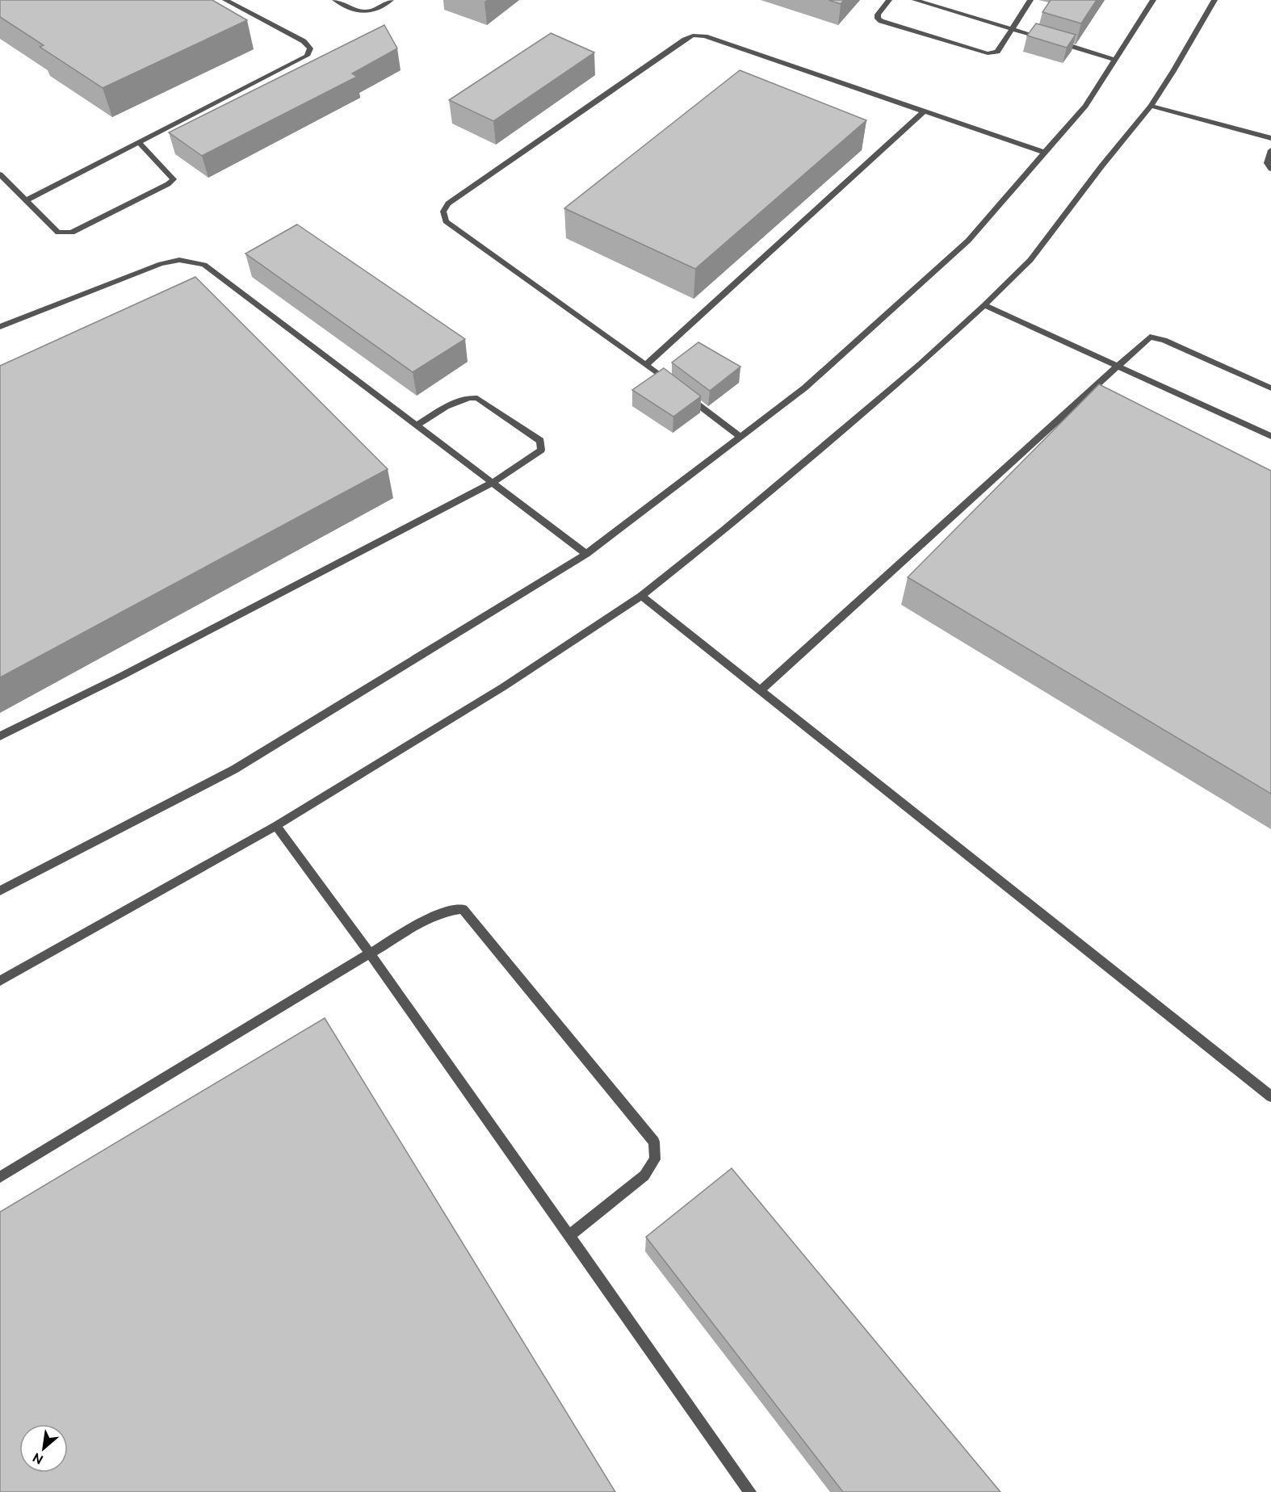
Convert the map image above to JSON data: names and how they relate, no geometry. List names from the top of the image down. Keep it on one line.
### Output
{"north":"bottom left"}
